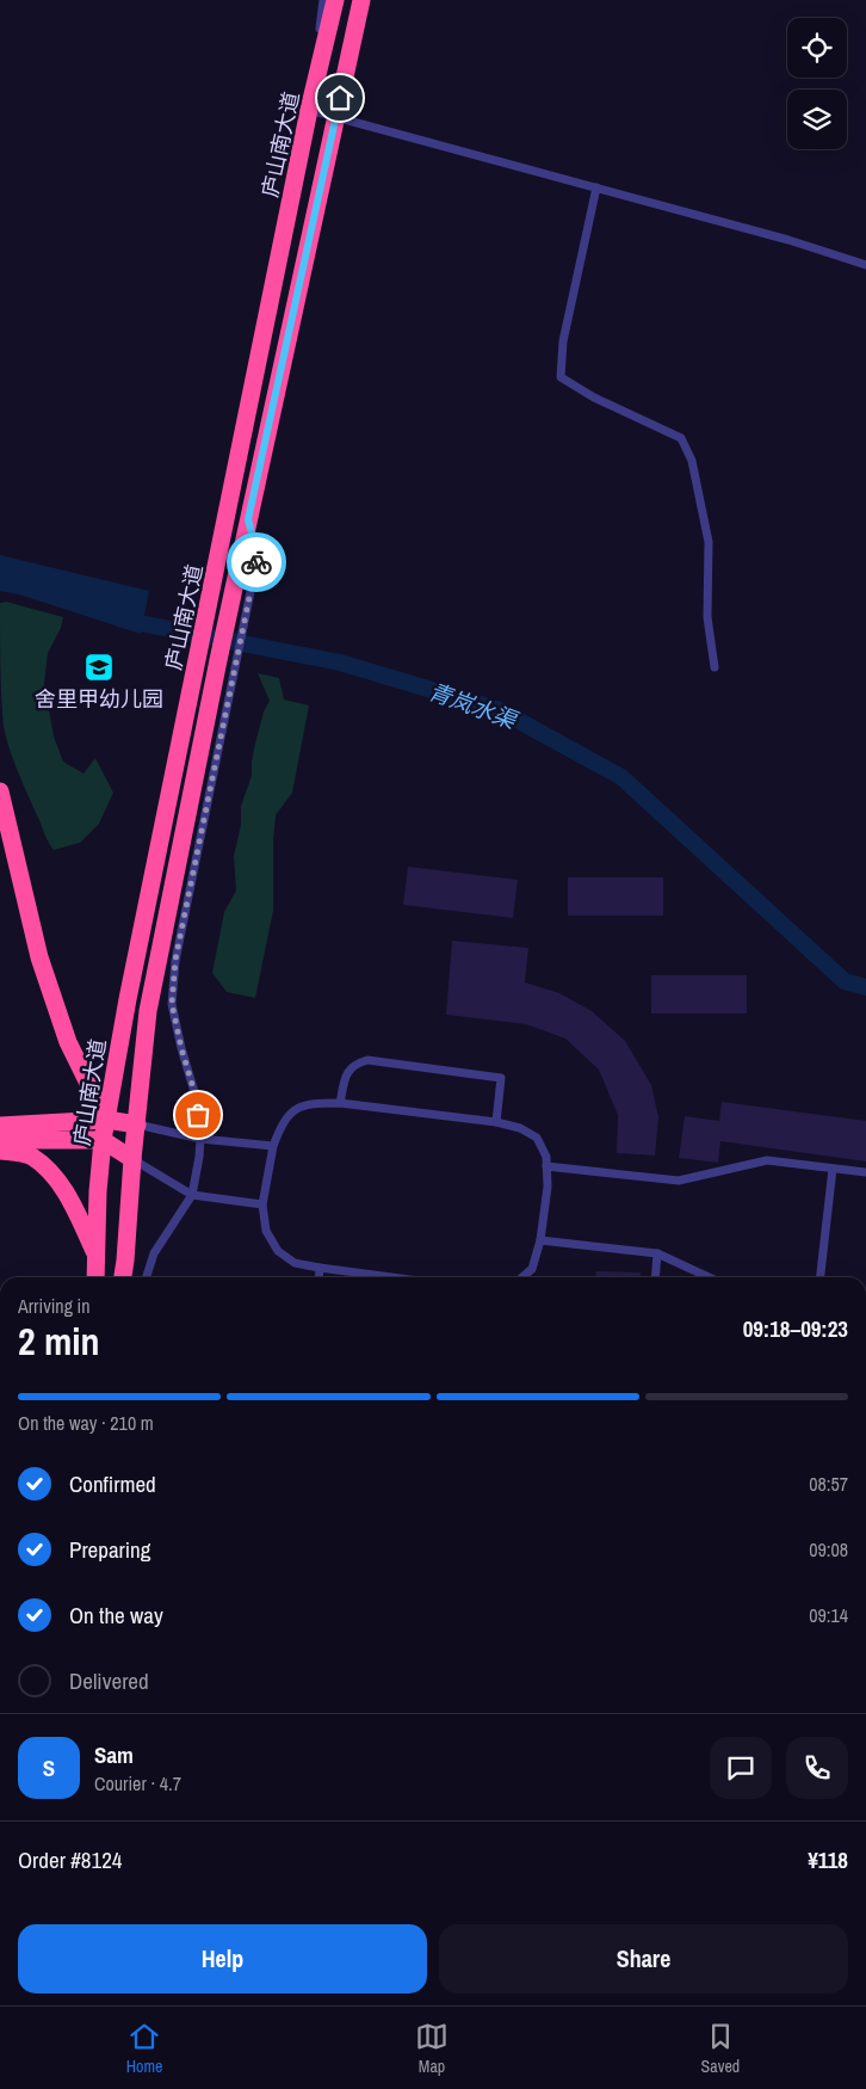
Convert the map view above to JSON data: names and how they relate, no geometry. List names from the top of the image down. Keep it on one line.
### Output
{"streets":{"highway":["庐山南大道"]},"water":["青岚水渠"],"places":{"school or university":["舍里甲幼儿园"]},"page":{"heading":["2 min","Arriving in","09:18–09:23"],"panel":["Sam","Courier · 4.7","Order #8124","¥118"],"bar":"On the way · 210 m","list":[["Confirmed","08:57"],["Preparing","09:08"],["On the way","09:14"],"Delivered"],"round":"S","buttons":["Help","Share"],"tabs":["Home","Map","Saved"]}}
